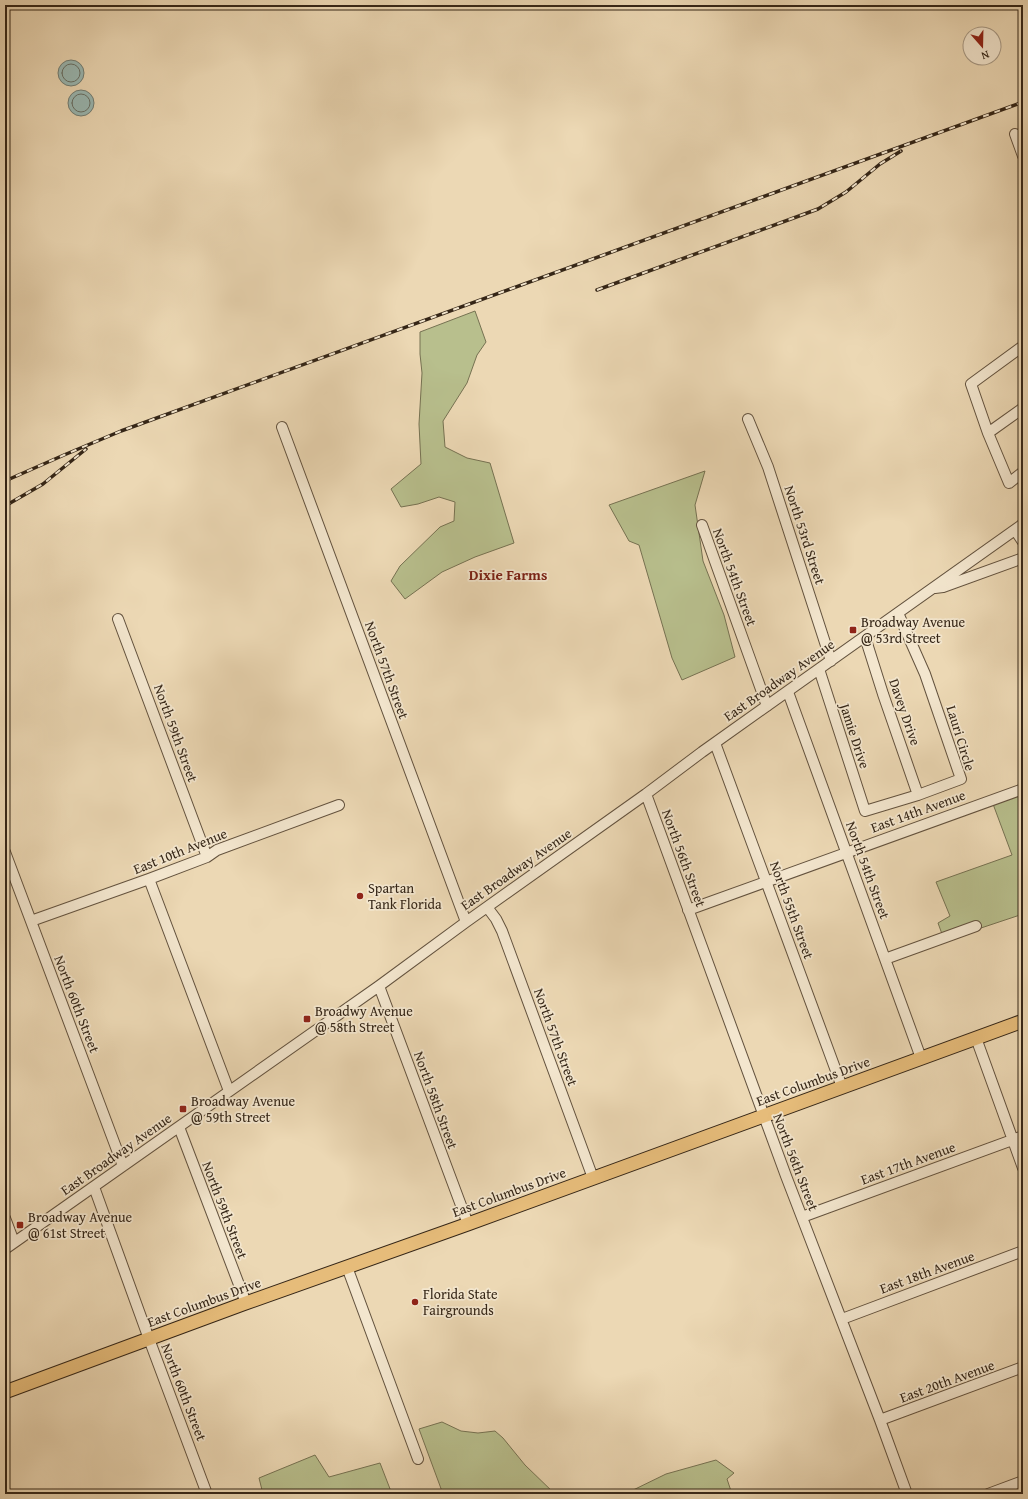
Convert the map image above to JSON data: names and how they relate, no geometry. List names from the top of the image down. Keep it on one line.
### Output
{"streets":{"main road":["East Columbus Drive"],"street":["North 53rd Street","North 54th Street","North 57th Street","East Broadway Avenue","Davey Drive","North 59th Street","Jamie Drive","Lauri Circle","East 14th Avenue","East 10th Avenue","North 56th Street","North 55th Street","North 60th Street","North 58th Street","East 17th Avenue","East 18th Avenue","East 20th Avenue"]},"crossings":[["North 53rd Street","East Broadway Avenue"],["North 54th Street","East Broadway Avenue"],["North 54th Street","East 14th Avenue"],["North 54th Street","East Columbus Drive"],["North 57th Street","East Broadway Avenue"],["North 57th Street","East Columbus Drive"],["East Broadway Avenue","Davey Drive"],["East Broadway Avenue","North 59th Street"],["East Broadway Avenue","Jamie Drive"],["East Broadway Avenue","Lauri Circle"],["East Broadway Avenue","North 56th Street"],["East Broadway Avenue","North 55th Street"],["East Broadway Avenue","North 60th Street"],["East Broadway Avenue","North 58th Street"],["Davey Drive","Lauri Circle"],["North 59th Street","East 10th Avenue"],["North 59th Street","East Columbus Drive"],["Jamie Drive","Lauri Circle"],["East 14th Avenue","North 56th Street"],["East 14th Avenue","North 55th Street"],["East 10th Avenue","North 60th Street"],["North 56th Street","East Columbus Drive"],["North 56th Street","East 17th Avenue"],["North 56th Street","East 18th Avenue"],["North 56th Street","East 20th Avenue"],["North 55th Street","East Columbus Drive"],["North 60th Street","East Columbus Drive"],["East Columbus Drive","North 58th Street"]],"districts":["Dixie Farms"],"places":{"transit":["Broadway Avenue @ 53rd Street","Broadwy Avenue @ 58th Street","Broadway Avenue @ 59th Street","Broadway Avenue @ 61st Street"],"other":["Spartan Tank Florida","Florida State Fairgrounds"]},"north":"bottom"}
